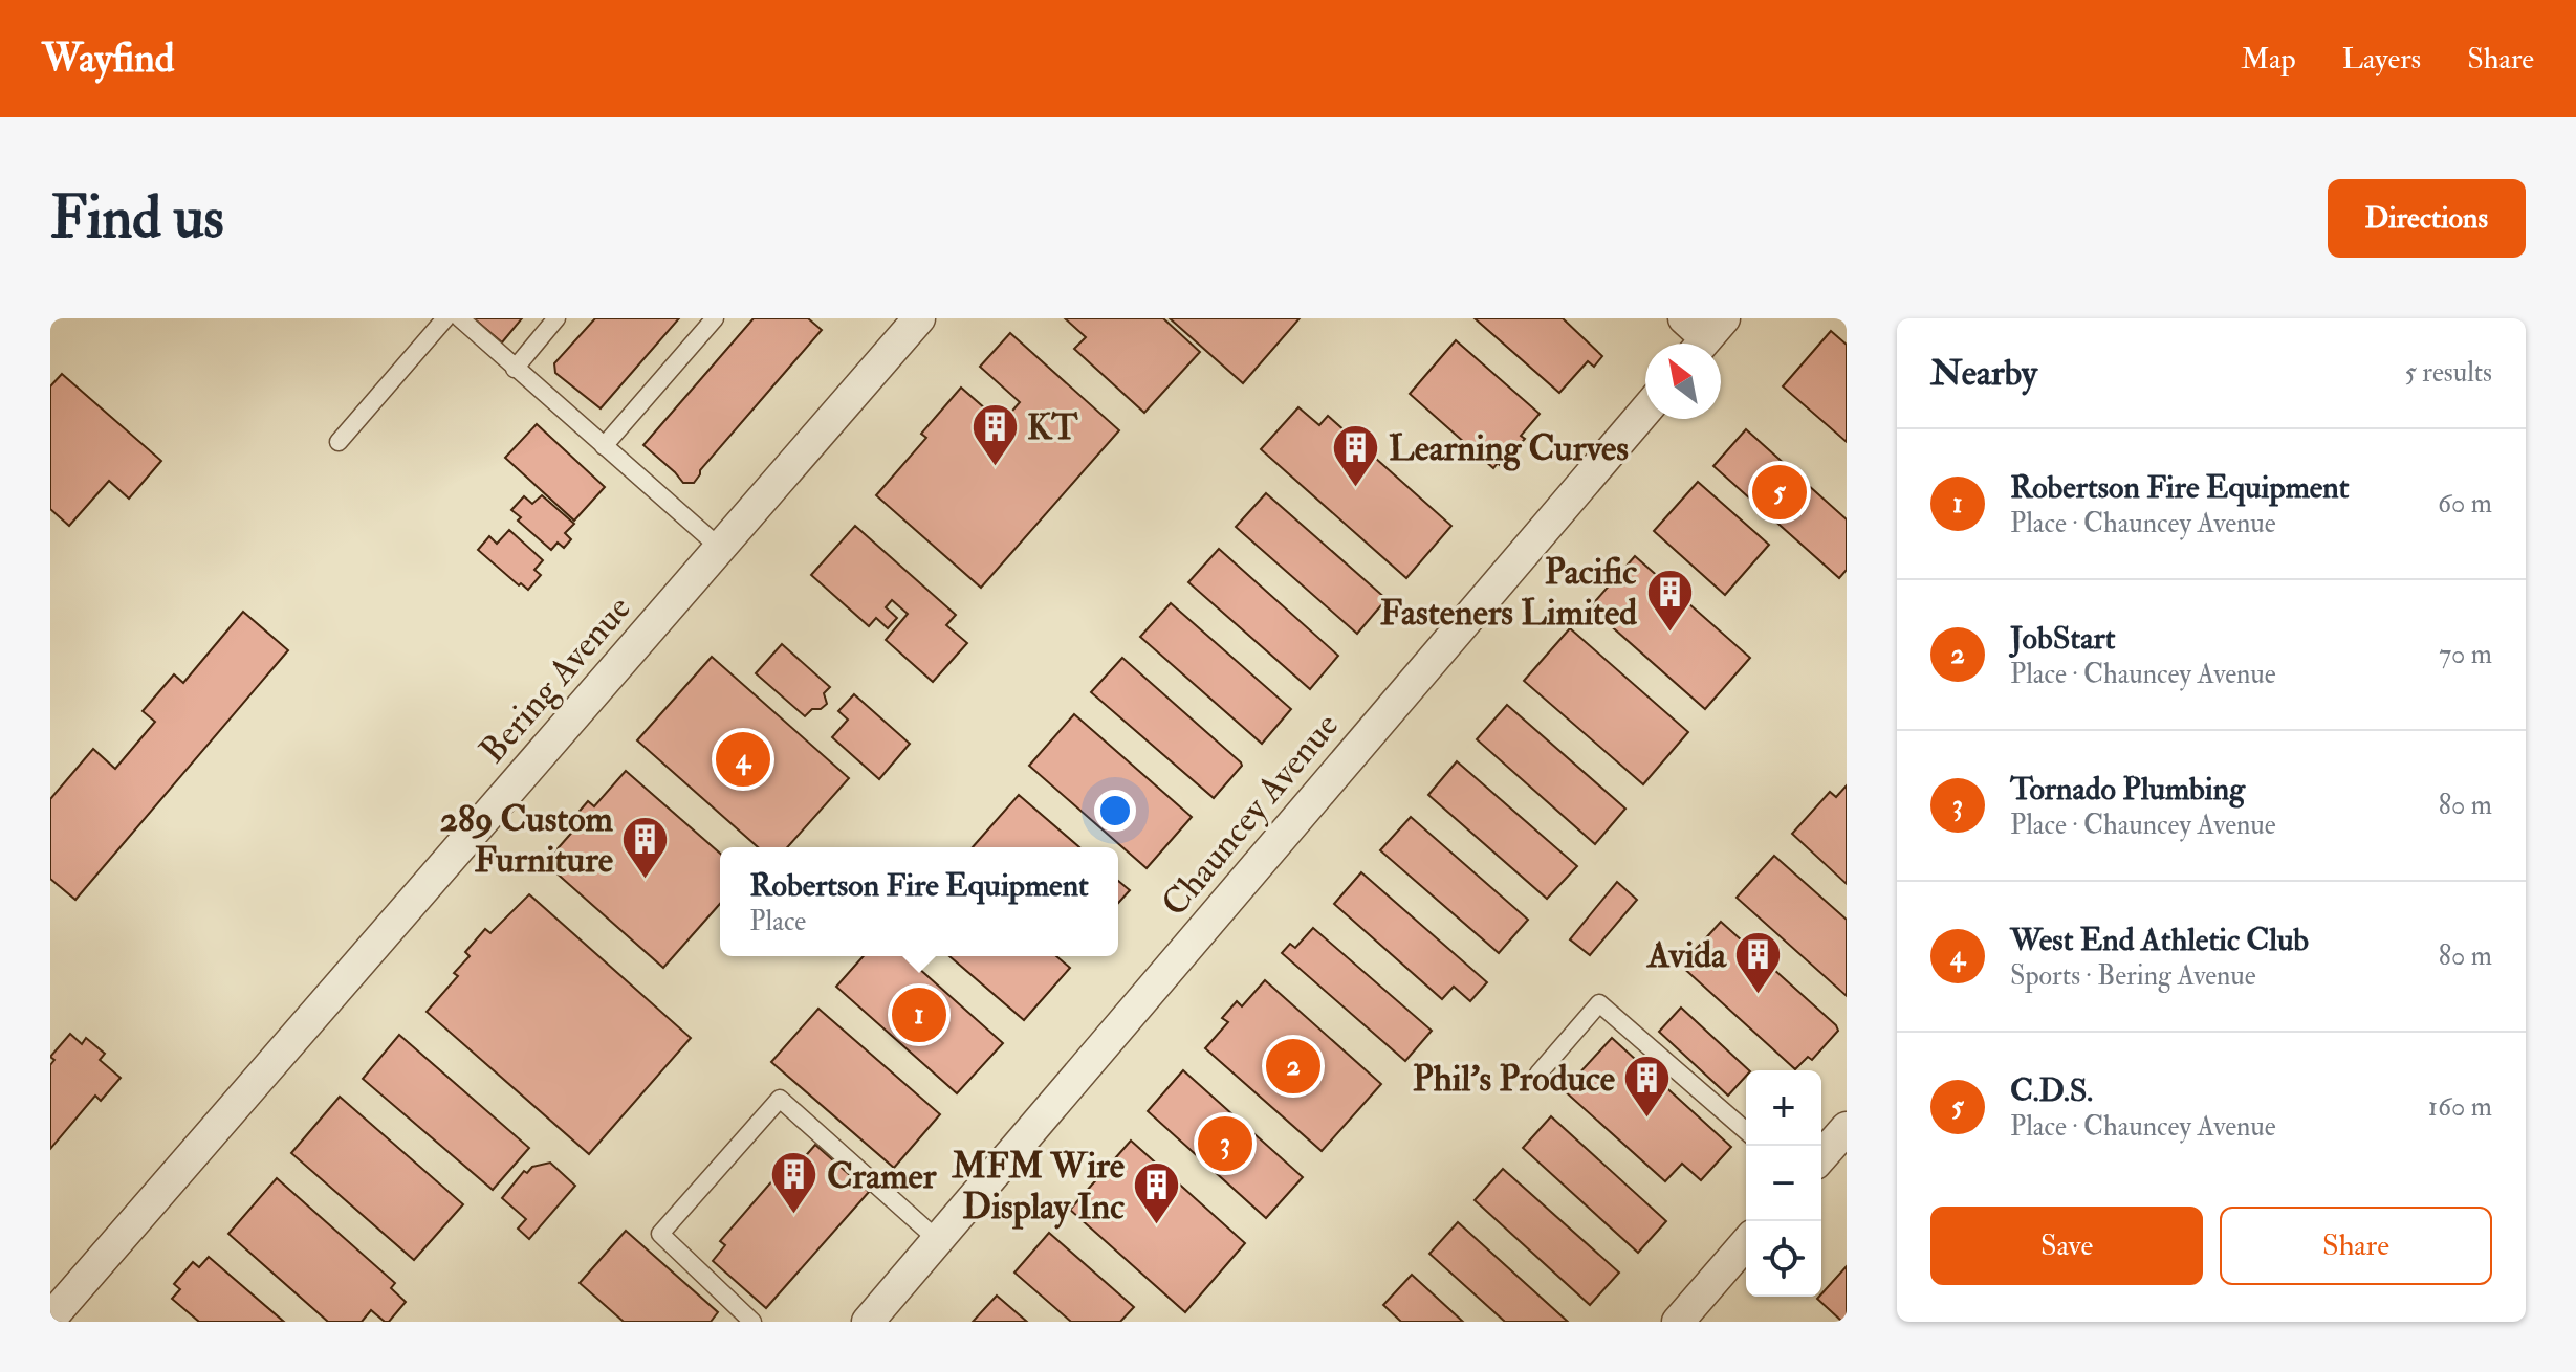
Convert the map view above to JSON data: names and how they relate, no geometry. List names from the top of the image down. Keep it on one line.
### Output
{"streets":{"street":["Bering Avenue","Chauncey Avenue"]},"places":{"building":["KT","Learning Curves","Pacific Fasteners Limited","289 Custom Furniture","Avida","Phil’s Produce","Cramer","MFM Wire Display Inc"]},"north":"top left","page":{"header":"Wayfind","nav":["Map","Layers","Share"],"buttons":["Directions",["Save","Share"]],"title":"Find us","heading":["Nearby","5 results"],"list":[{"mark":"1","name":"Robertson Fire Equipment","note":"Place · Chauncey Avenue","value":"60 m"},{"mark":"2","name":"JobStart","note":"Place · Chauncey Avenue","value":"70 m"},{"mark":"3","name":"Tornado Plumbing","note":"Place · Chauncey Avenue","value":"80 m"},{"mark":"4","name":"West End Athletic Club","note":"Sports · Bering Avenue","value":"80 m"},{"mark":"5","name":"C.D.S.","note":"Place · Chauncey Avenue","value":"160 m"}],"pins":["5","4","1","2","3"],"popup":["Robertson Fire Equipment","Place"],"map_buttons":["+","−"]}}
